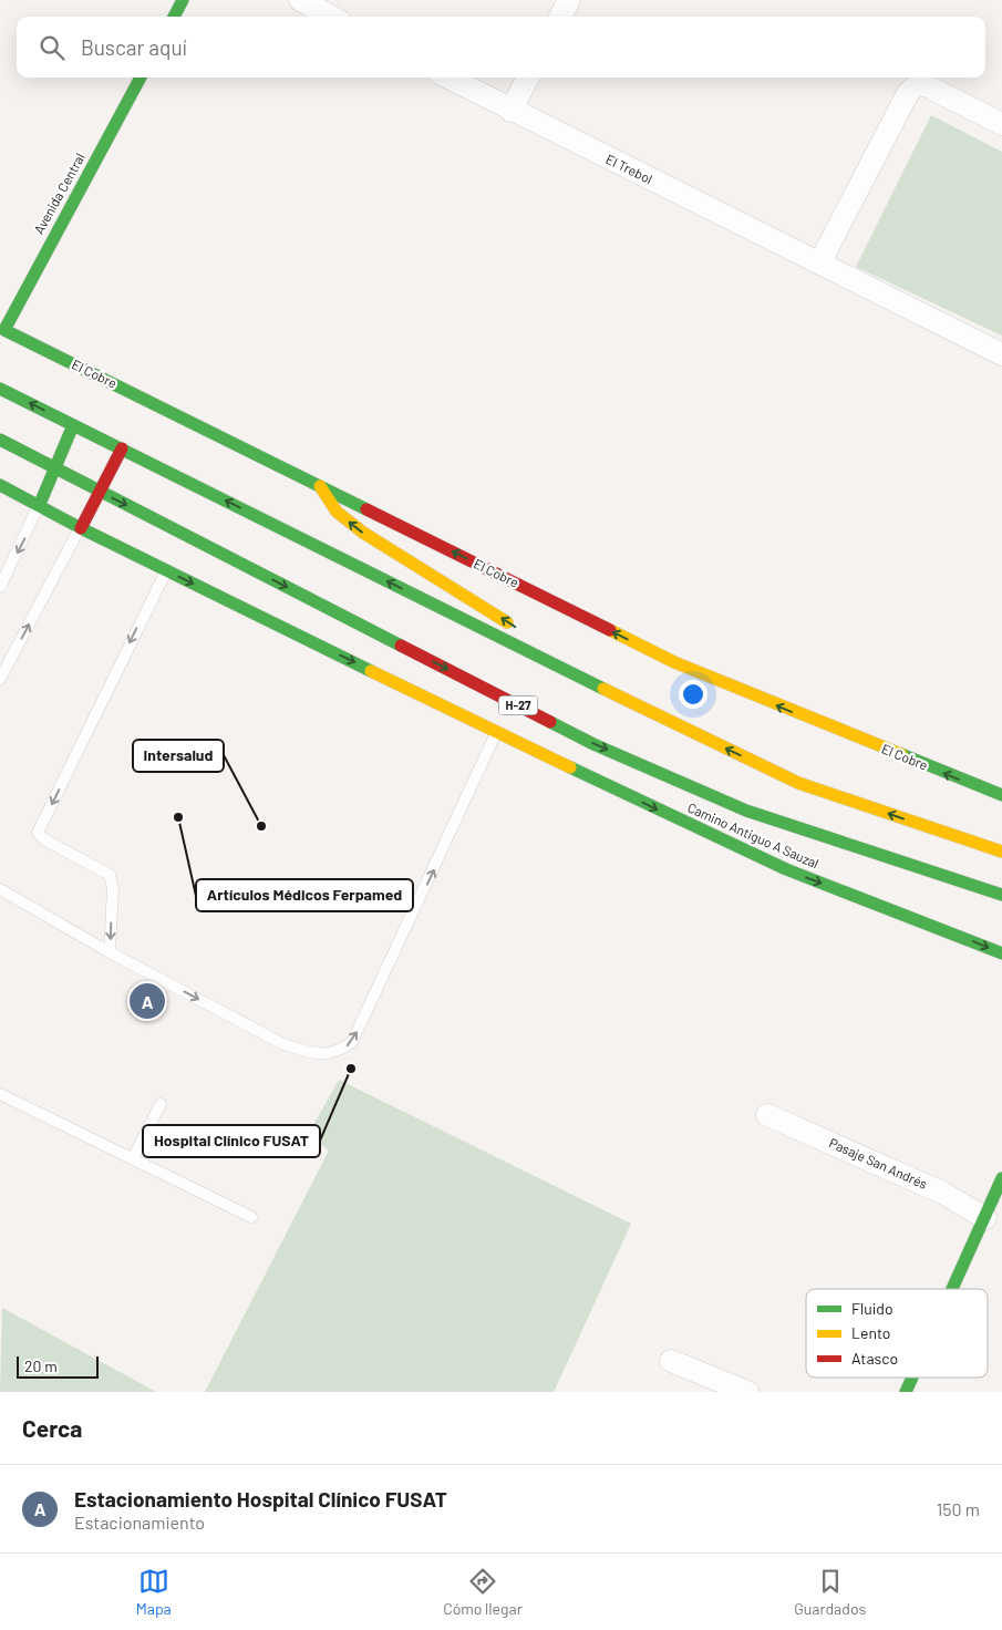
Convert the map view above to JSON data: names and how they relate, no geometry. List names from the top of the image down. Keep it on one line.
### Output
{"streets":{"street":["El Trebol","Avenida Central","El Cobre","H-27","Camino Antiguo A Sauzal","Pasaje San Andrés"]},"crossings":[["Avenida Central","El Cobre"]],"places":["Artículos Médicos Ferpamed","Intersalud","Hospital Clínico FUSAT"],"legend":["Fluido","Lento","Atasco"],"scale_bar":"20 m","page":{"search":"Buscar aquí","pins":"A","scale":"20 m","heading":"Cerca","list":[{"mark":"A","name":"Estacionamiento Hospital Clínico FUSAT","note":"Estacionamiento","value":"150 m"}],"nav":["Mapa","Cómo llegar","Guardados"]}}
